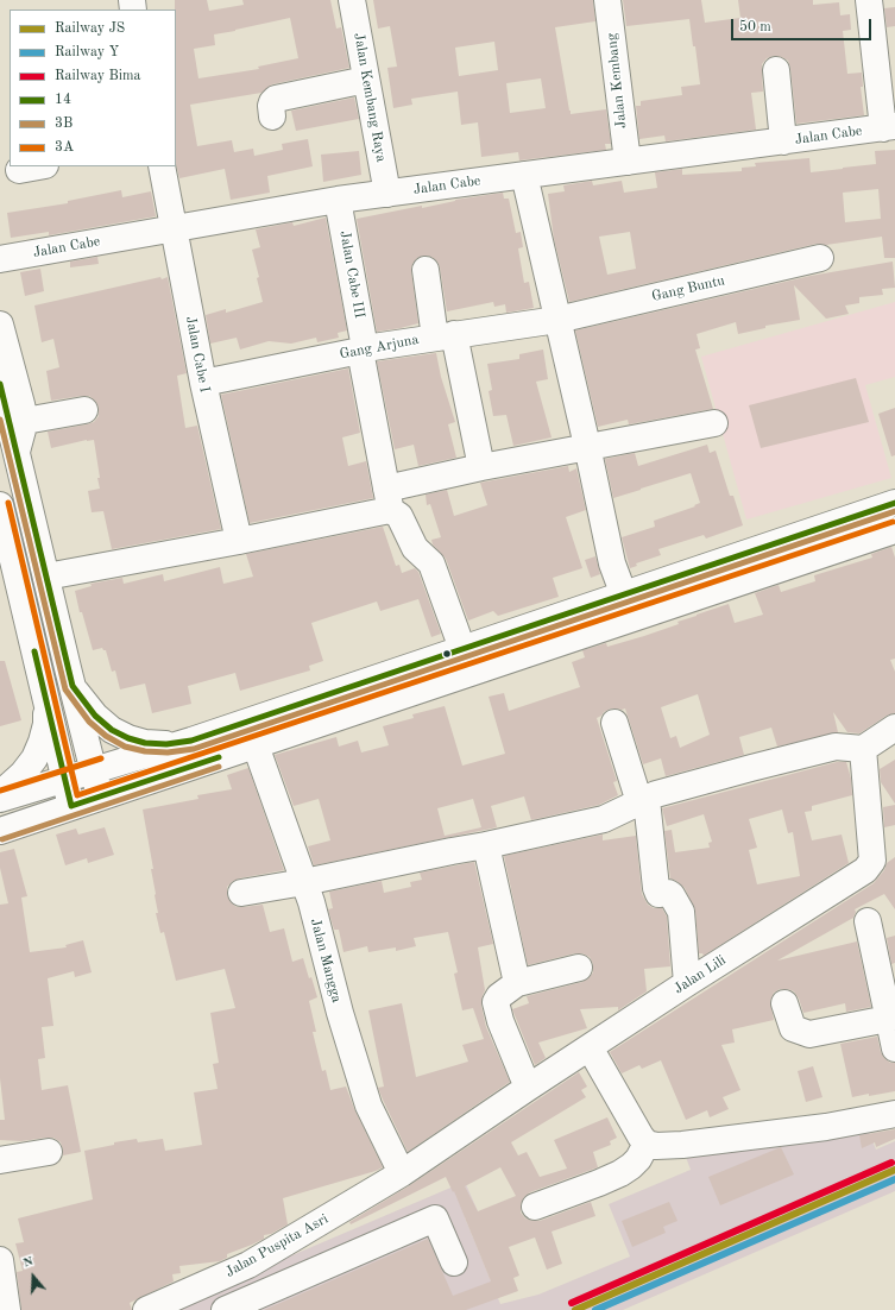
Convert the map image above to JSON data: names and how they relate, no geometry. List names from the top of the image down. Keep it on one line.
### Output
{"streets":{"main road":["Jalan Kembang","Jalan Kembang Raya","Jalan Cabe","Jalan Cabe III","Gang Buntu","Gang Arjuna","Jalan Cabe I","Jalan Mangga","Jalan Lili","Jalan Puspita Asri"]},"crossings":[["Jalan Kembang","Jalan Cabe"],["Jalan Kembang Raya","Jalan Cabe"],["Jalan Cabe","Jalan Cabe III"],["Jalan Cabe","Jalan Cabe I"],["Jalan Cabe III","Gang Arjuna"],["Gang Buntu","Gang Arjuna"],["Gang Arjuna","Jalan Cabe I"],["Jalan Mangga","Jalan Lili"],["Jalan Mangga","Jalan Puspita Asri"],["Jalan Lili","Jalan Puspita Asri"]],"lines":["transit line 14","transit line 3B","transit line 3A","rail line Bima","rail line JS","rail line Y"],"legend":["Railway JS","Railway Y","Railway Bima","14","3B","3A"],"scale_bar":"50 m","north":"top"}
